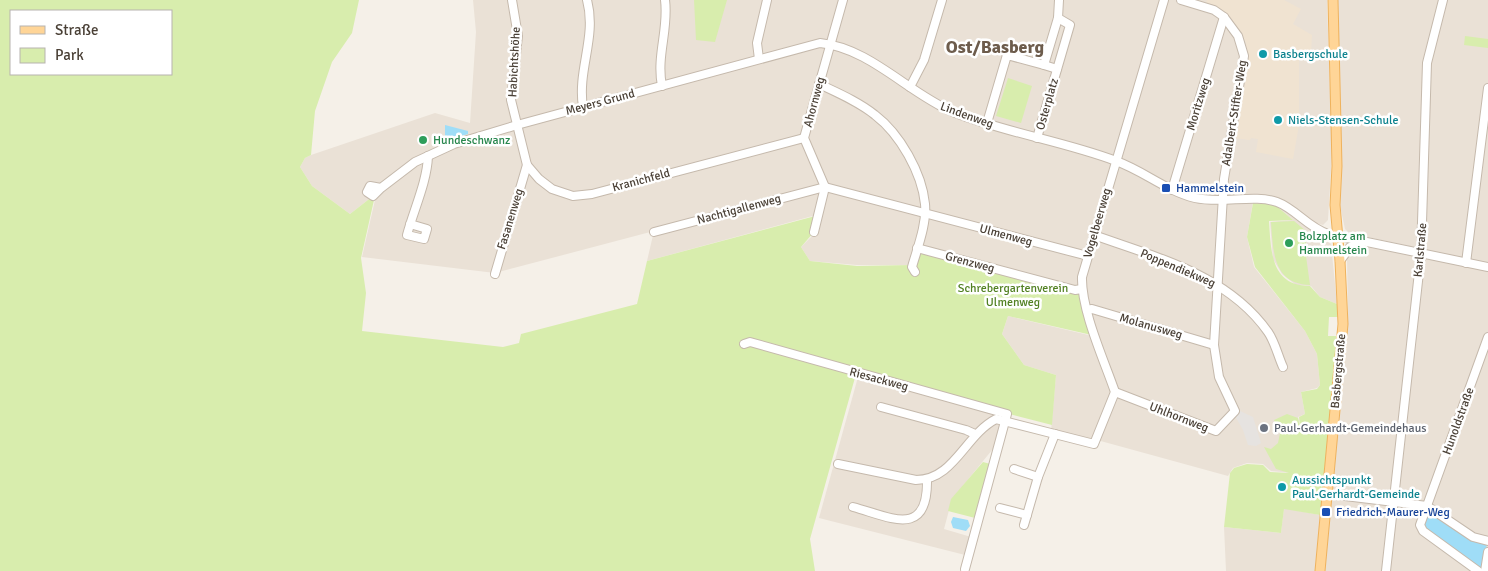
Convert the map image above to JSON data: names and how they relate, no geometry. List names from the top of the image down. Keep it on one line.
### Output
{"streets":{"main road":["Basbergstraße"],"street":["Habichtshöhe","Meyers Grund","Ahornweg","Osterplatz","Moritzweg","Adalbert-Stifter-Weg","Lindenweg","Kranichfeld","Nachtigallenweg","Fasanenweg","Vogelbeerweg","Ulmenweg","Karlstraße","Grenzweg","Poppendiekweg","Molanusweg","Riesackweg","Uhlhornweg","Hunoldstraße"]},"crossings":[["Habichtshöhe","Meyers Grund"],["Habichtshöhe","Kranichfeld"],["Meyers Grund","Ahornweg"],["Meyers Grund","Lindenweg"],["Meyers Grund","Kranichfeld"],["Ahornweg","Lindenweg"],["Ahornweg","Kranichfeld"],["Ahornweg","Nachtigallenweg"],["Ahornweg","Ulmenweg"],["Osterplatz","Lindenweg"],["Moritzweg","Adalbert-Stifter-Weg"],["Adalbert-Stifter-Weg","Poppendiekweg"],["Adalbert-Stifter-Weg","Molanusweg"],["Adalbert-Stifter-Weg","Uhlhornweg"],["Lindenweg","Vogelbeerweg"],["Kranichfeld","Fasanenweg"],["Nachtigallenweg","Ulmenweg"],["Vogelbeerweg","Ulmenweg"],["Vogelbeerweg","Grenzweg"],["Vogelbeerweg","Poppendiekweg"],["Vogelbeerweg","Molanusweg"],["Vogelbeerweg","Riesackweg"],["Vogelbeerweg","Uhlhornweg"],["Riesackweg","Uhlhornweg"]],"districts":["Ost/Basberg"],"parks":["Schrebergartenverein Ulmenweg"],"places":{"other":["Basbergschule","Niels-Stensen-Schule","Hundeschwanz","Bolzplatz am Hammelstein","Paul-Gerhardt-Gemeindehaus","Aussichtspunkt Paul-Gerhardt-Gemeinde"],"transit":["Hammelstein","Friedrich-Maurer-Weg"]},"legend":["Straße","Park"]}
